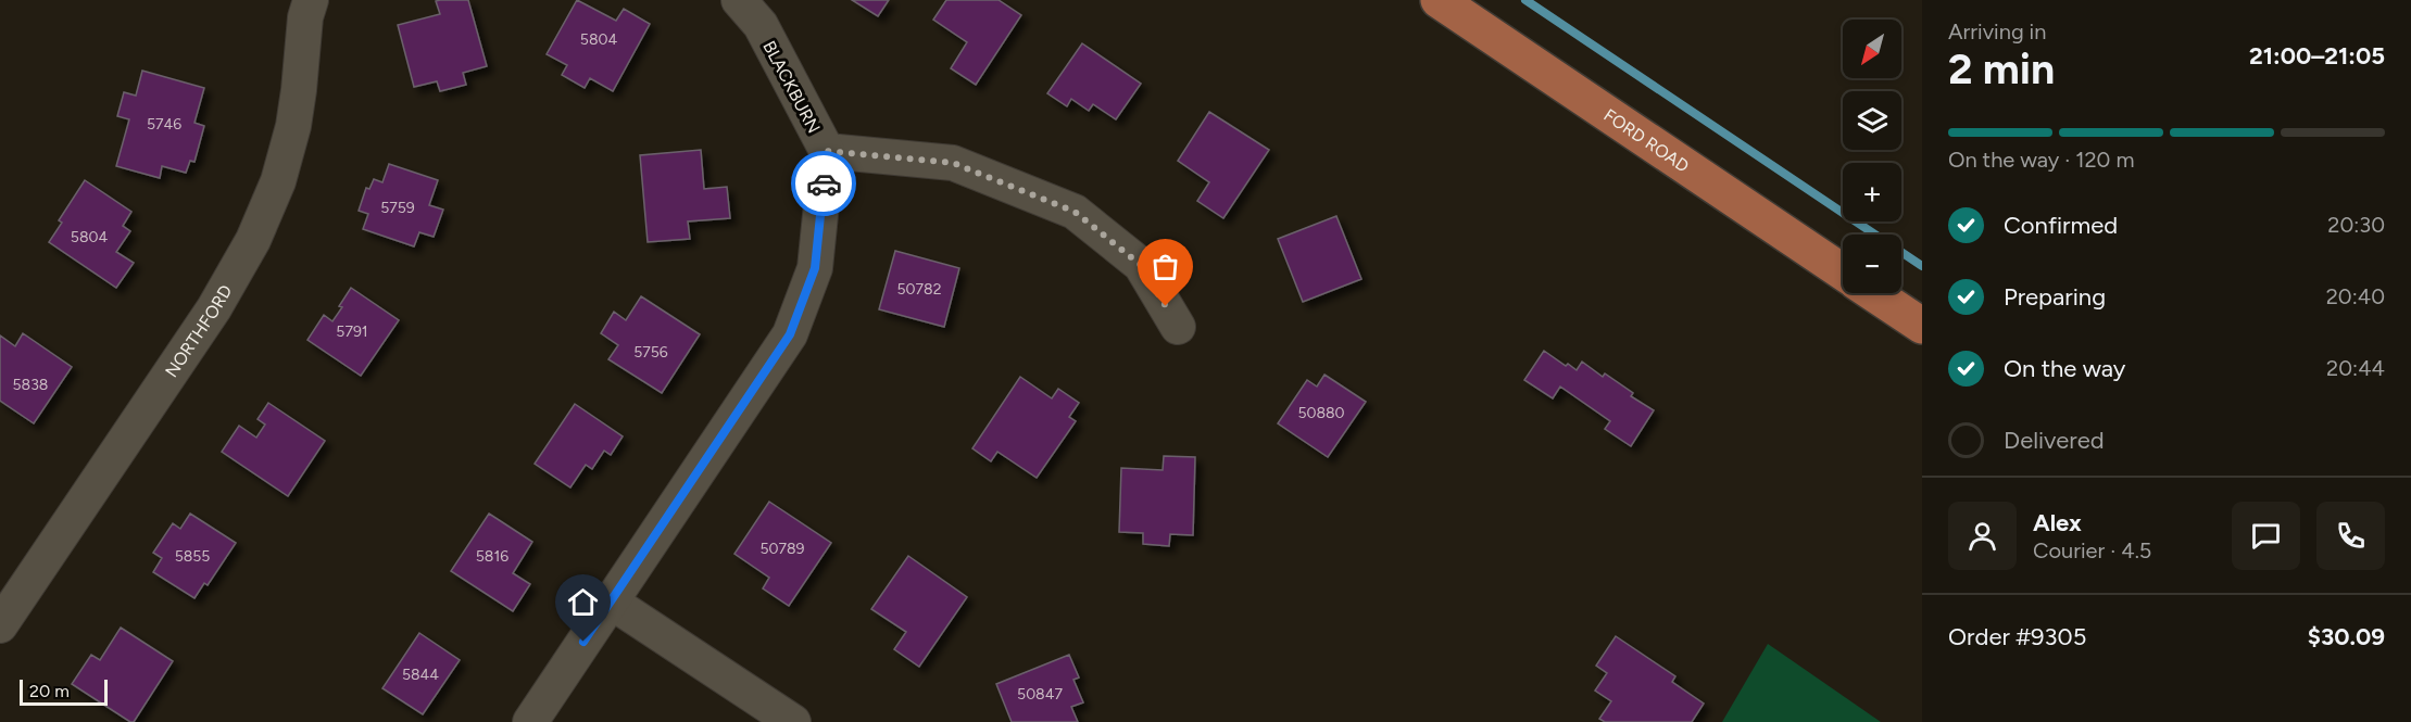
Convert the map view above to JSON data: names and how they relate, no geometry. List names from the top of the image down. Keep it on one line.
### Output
{"streets":{"main road":["FORD ROAD"],"street":["BLACKBURN","NORTHFORD"]},"house_numbers":["5804","5746","5759","5804","50782","5791","5756","5838","50880","50789","5855","5816","5844","50847"],"scale_bar":"20 m","north":"bottom left","page":{"heading":["2 min","Arriving in","21:00–21:05"],"panel":["Alex","Courier · 4.5","Order #9305","$30.09"],"map_buttons":["+","−"],"bar":"On the way · 120 m","list":[["Confirmed","20:30"],["Preparing","20:40"],["On the way","20:44"],"Delivered"],"scale":"20 m"}}
